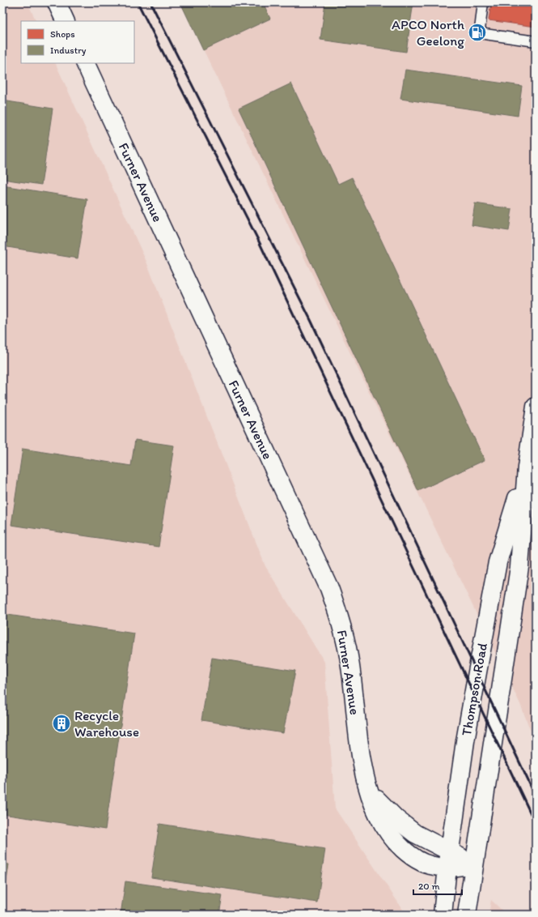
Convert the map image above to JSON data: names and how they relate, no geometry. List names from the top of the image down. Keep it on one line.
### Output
{"streets":{"main road":["Furner Avenue","Thompson Road"]},"crossings":[["Furner Avenue","Thompson Road"]],"places":{"fuel station":["APCO North Geelong"],"building":["Recycle Warehouse"]},"legend":["Shops","Industry"],"scale_bar":"20 m"}
